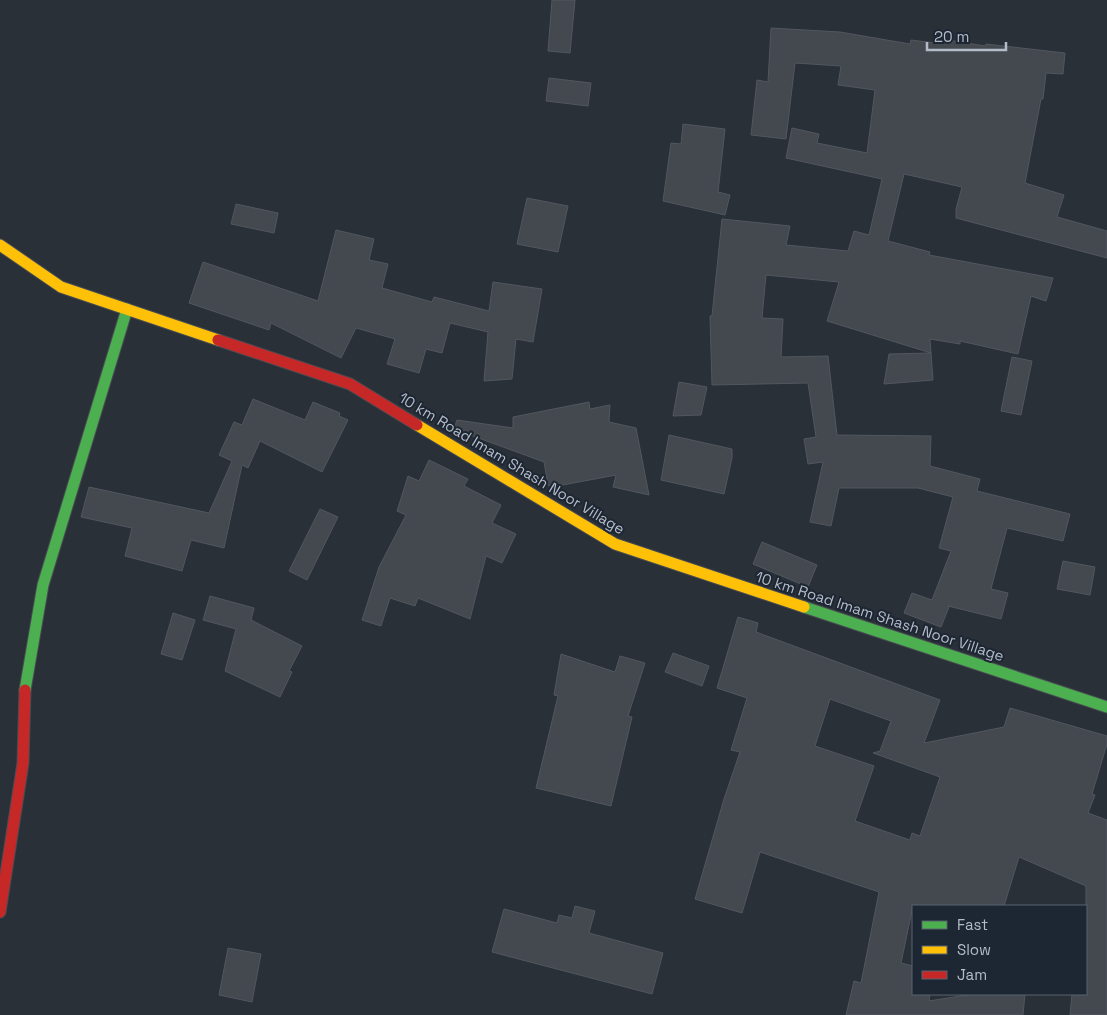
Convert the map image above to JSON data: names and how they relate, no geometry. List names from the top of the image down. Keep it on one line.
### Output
{"streets":{"street":["10 km Road Imam Shash Noor Village"]},"legend":["Fast","Slow","Jam"],"scale_bar":"20 m"}
